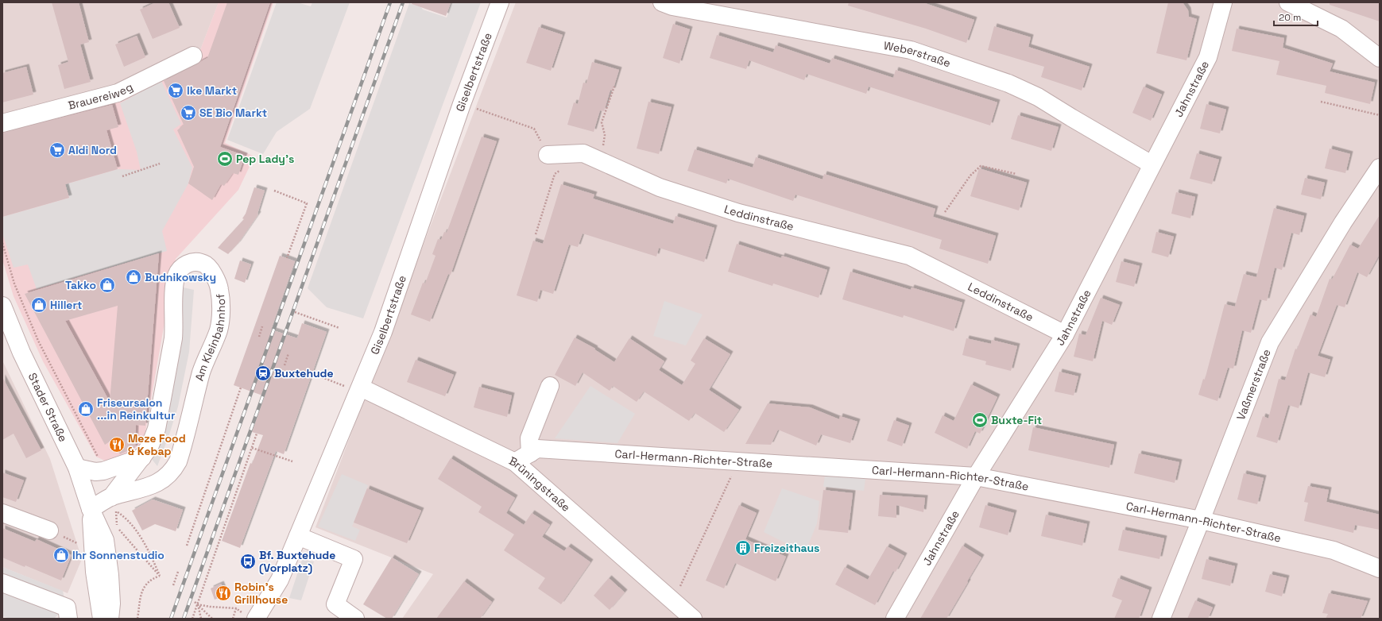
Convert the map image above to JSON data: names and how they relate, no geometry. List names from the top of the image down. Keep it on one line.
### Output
{"streets":{"street":["Weberstraße","Giselbertstraße","Jahnstraße","Brauereiweg","Leddinstraße","Am Kleinbahnhof","Vaßmerstraße","Stader Straße","Carl-Hermann-Richter-Straße","Brüningstraße"]},"crossings":[["Weberstraße","Jahnstraße"],["Giselbertstraße","Brüningstraße"],["Jahnstraße","Leddinstraße"],["Jahnstraße","Carl-Hermann-Richter-Straße"],["Am Kleinbahnhof","Stader Straße"],["Vaßmerstraße","Carl-Hermann-Richter-Straße"],["Carl-Hermann-Richter-Straße","Brüningstraße"]],"places":{"supermarket":["Ike Markt","SE Bio Markt","Aldi Nord"],"sports":["Pep Lady's","Buxte-Fit"],"shop":["Budnikowsky","Takko","Hillert","Friseursalon ...in Reinkultur","Ihr Sonnenstudio"],"station":["Buxtehude"],"restaurant":["Meze Food & Kebap","Robin's Grillhouse"],"building":["Freizeithaus"],"bus stop":["Bf. Buxtehude (Vorplatz)"]},"scale_bar":"20 m"}
